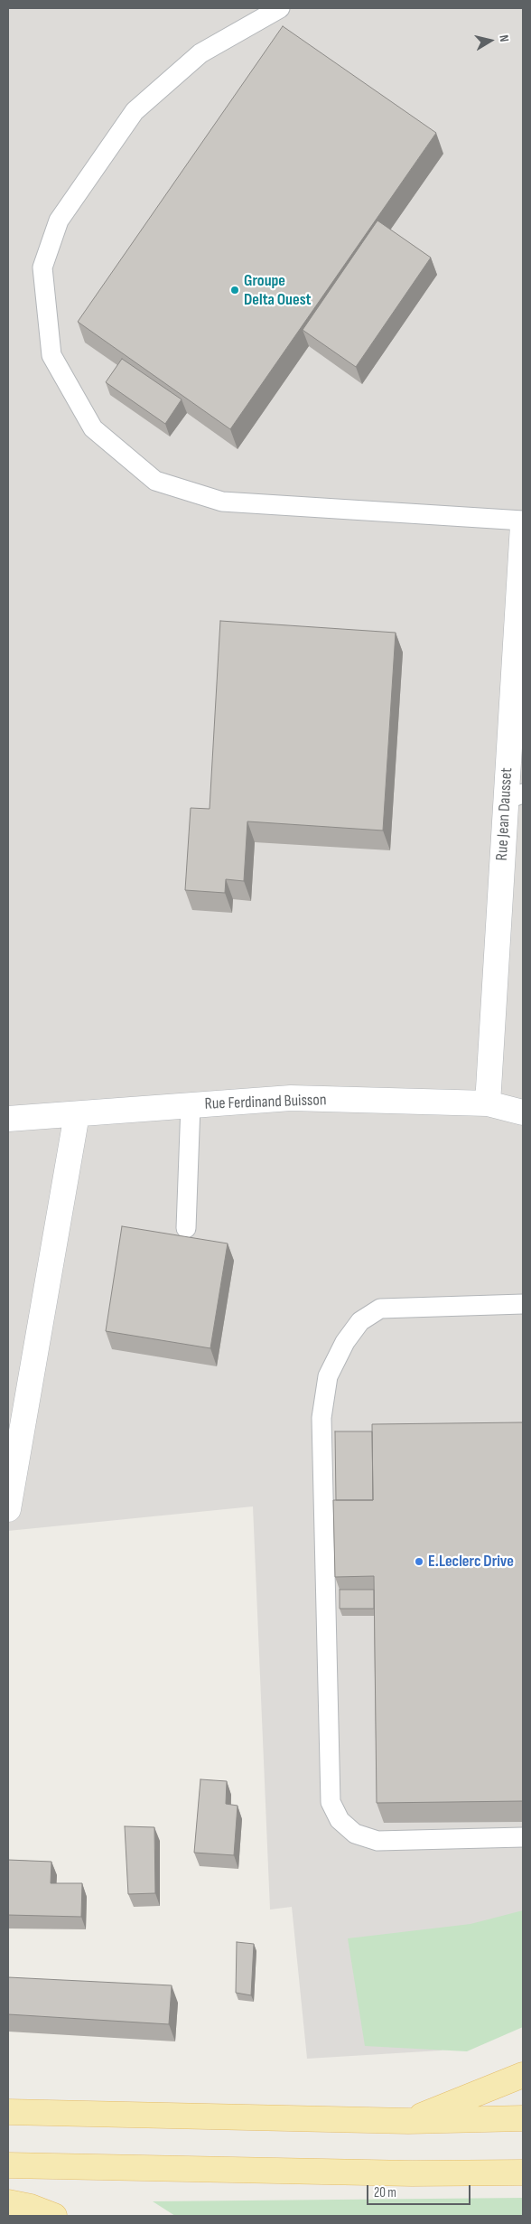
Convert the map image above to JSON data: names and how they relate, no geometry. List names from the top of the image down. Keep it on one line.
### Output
{"streets":{"street":["Rue Jean Dausset","Rue Ferdinand Buisson"]},"crossings":[["Rue Jean Dausset","Rue Ferdinand Buisson"]],"places":["Groupe Delta Ouest","E.Leclerc Drive"],"scale_bar":"20 m","north":"right"}
